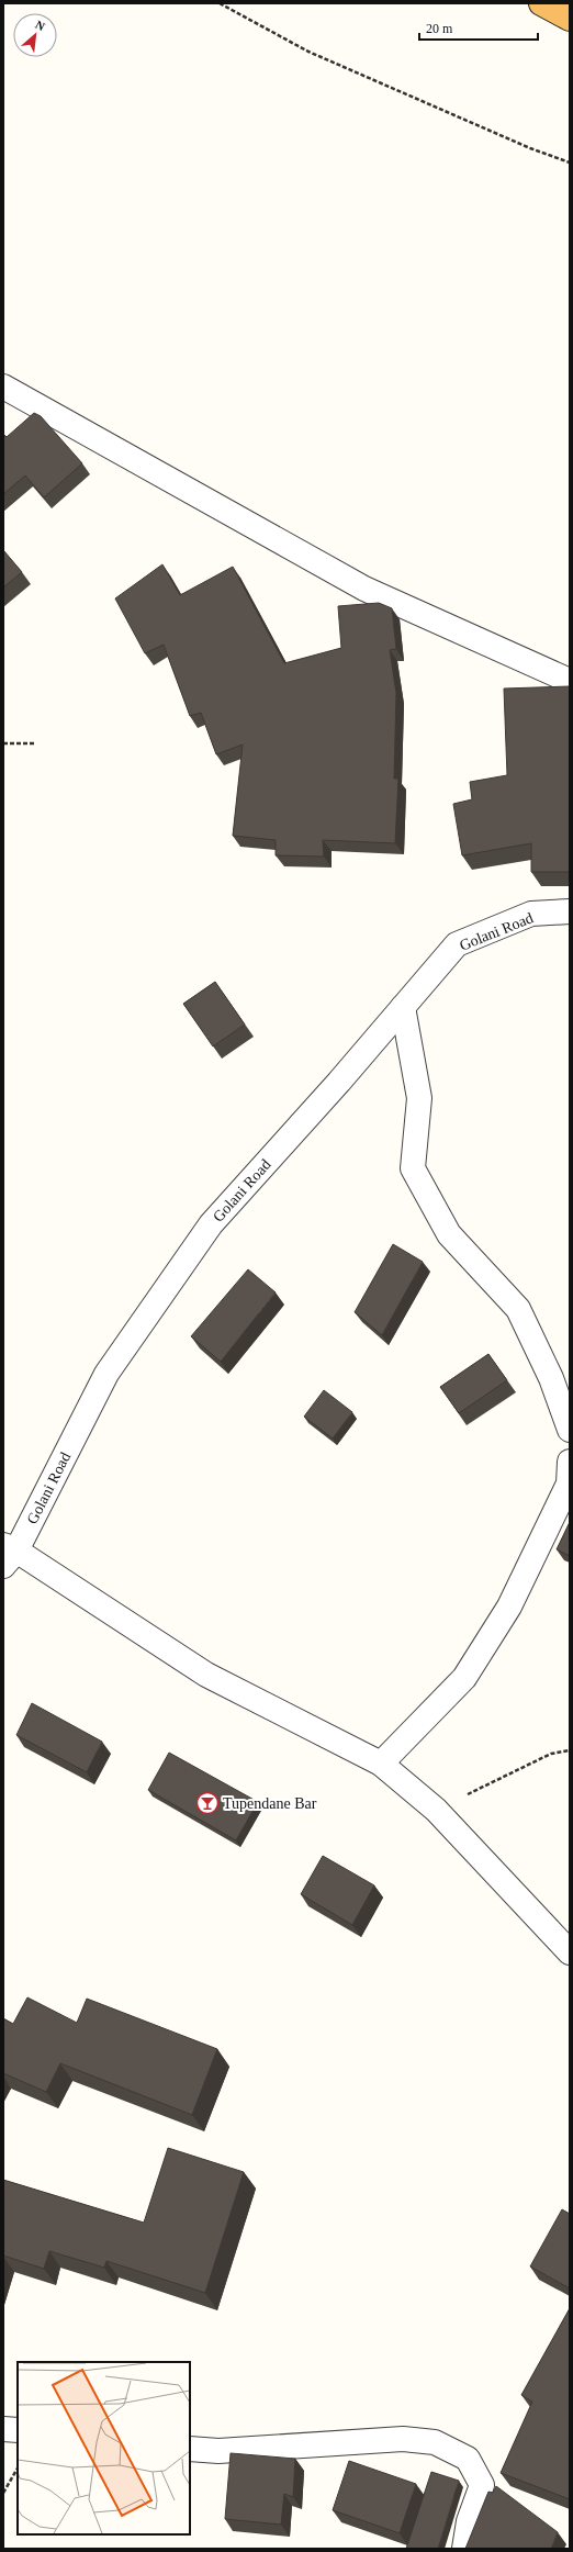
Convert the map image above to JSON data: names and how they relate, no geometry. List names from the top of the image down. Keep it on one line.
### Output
{"streets":{"street":["Golani Road"]},"places":{"bar":["Tupendane Bar"]},"scale_bar":"20 m","north":"top right"}
